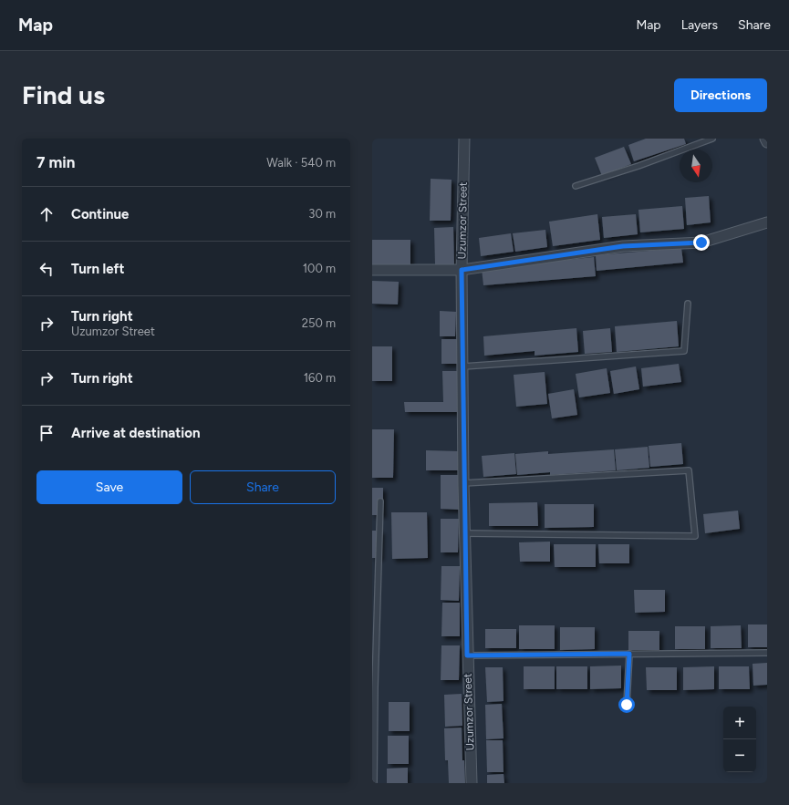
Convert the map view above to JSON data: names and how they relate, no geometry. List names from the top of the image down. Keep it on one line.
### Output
{"streets":{"street":["Uzumzor Street"]},"north":"bottom","page":{"header":"Map","nav":["Map","Layers","Share"],"buttons":["Directions",["Save","Share"]],"title":"Find us","heading":["7 min","Walk · 540 m"],"list":[["Continue","30 m"],["Turn left","100 m"],["Turn right","Uzumzor Street","250 m"],["Turn right","160 m"],"Arrive at destination"],"map_buttons":["+","−"]}}
